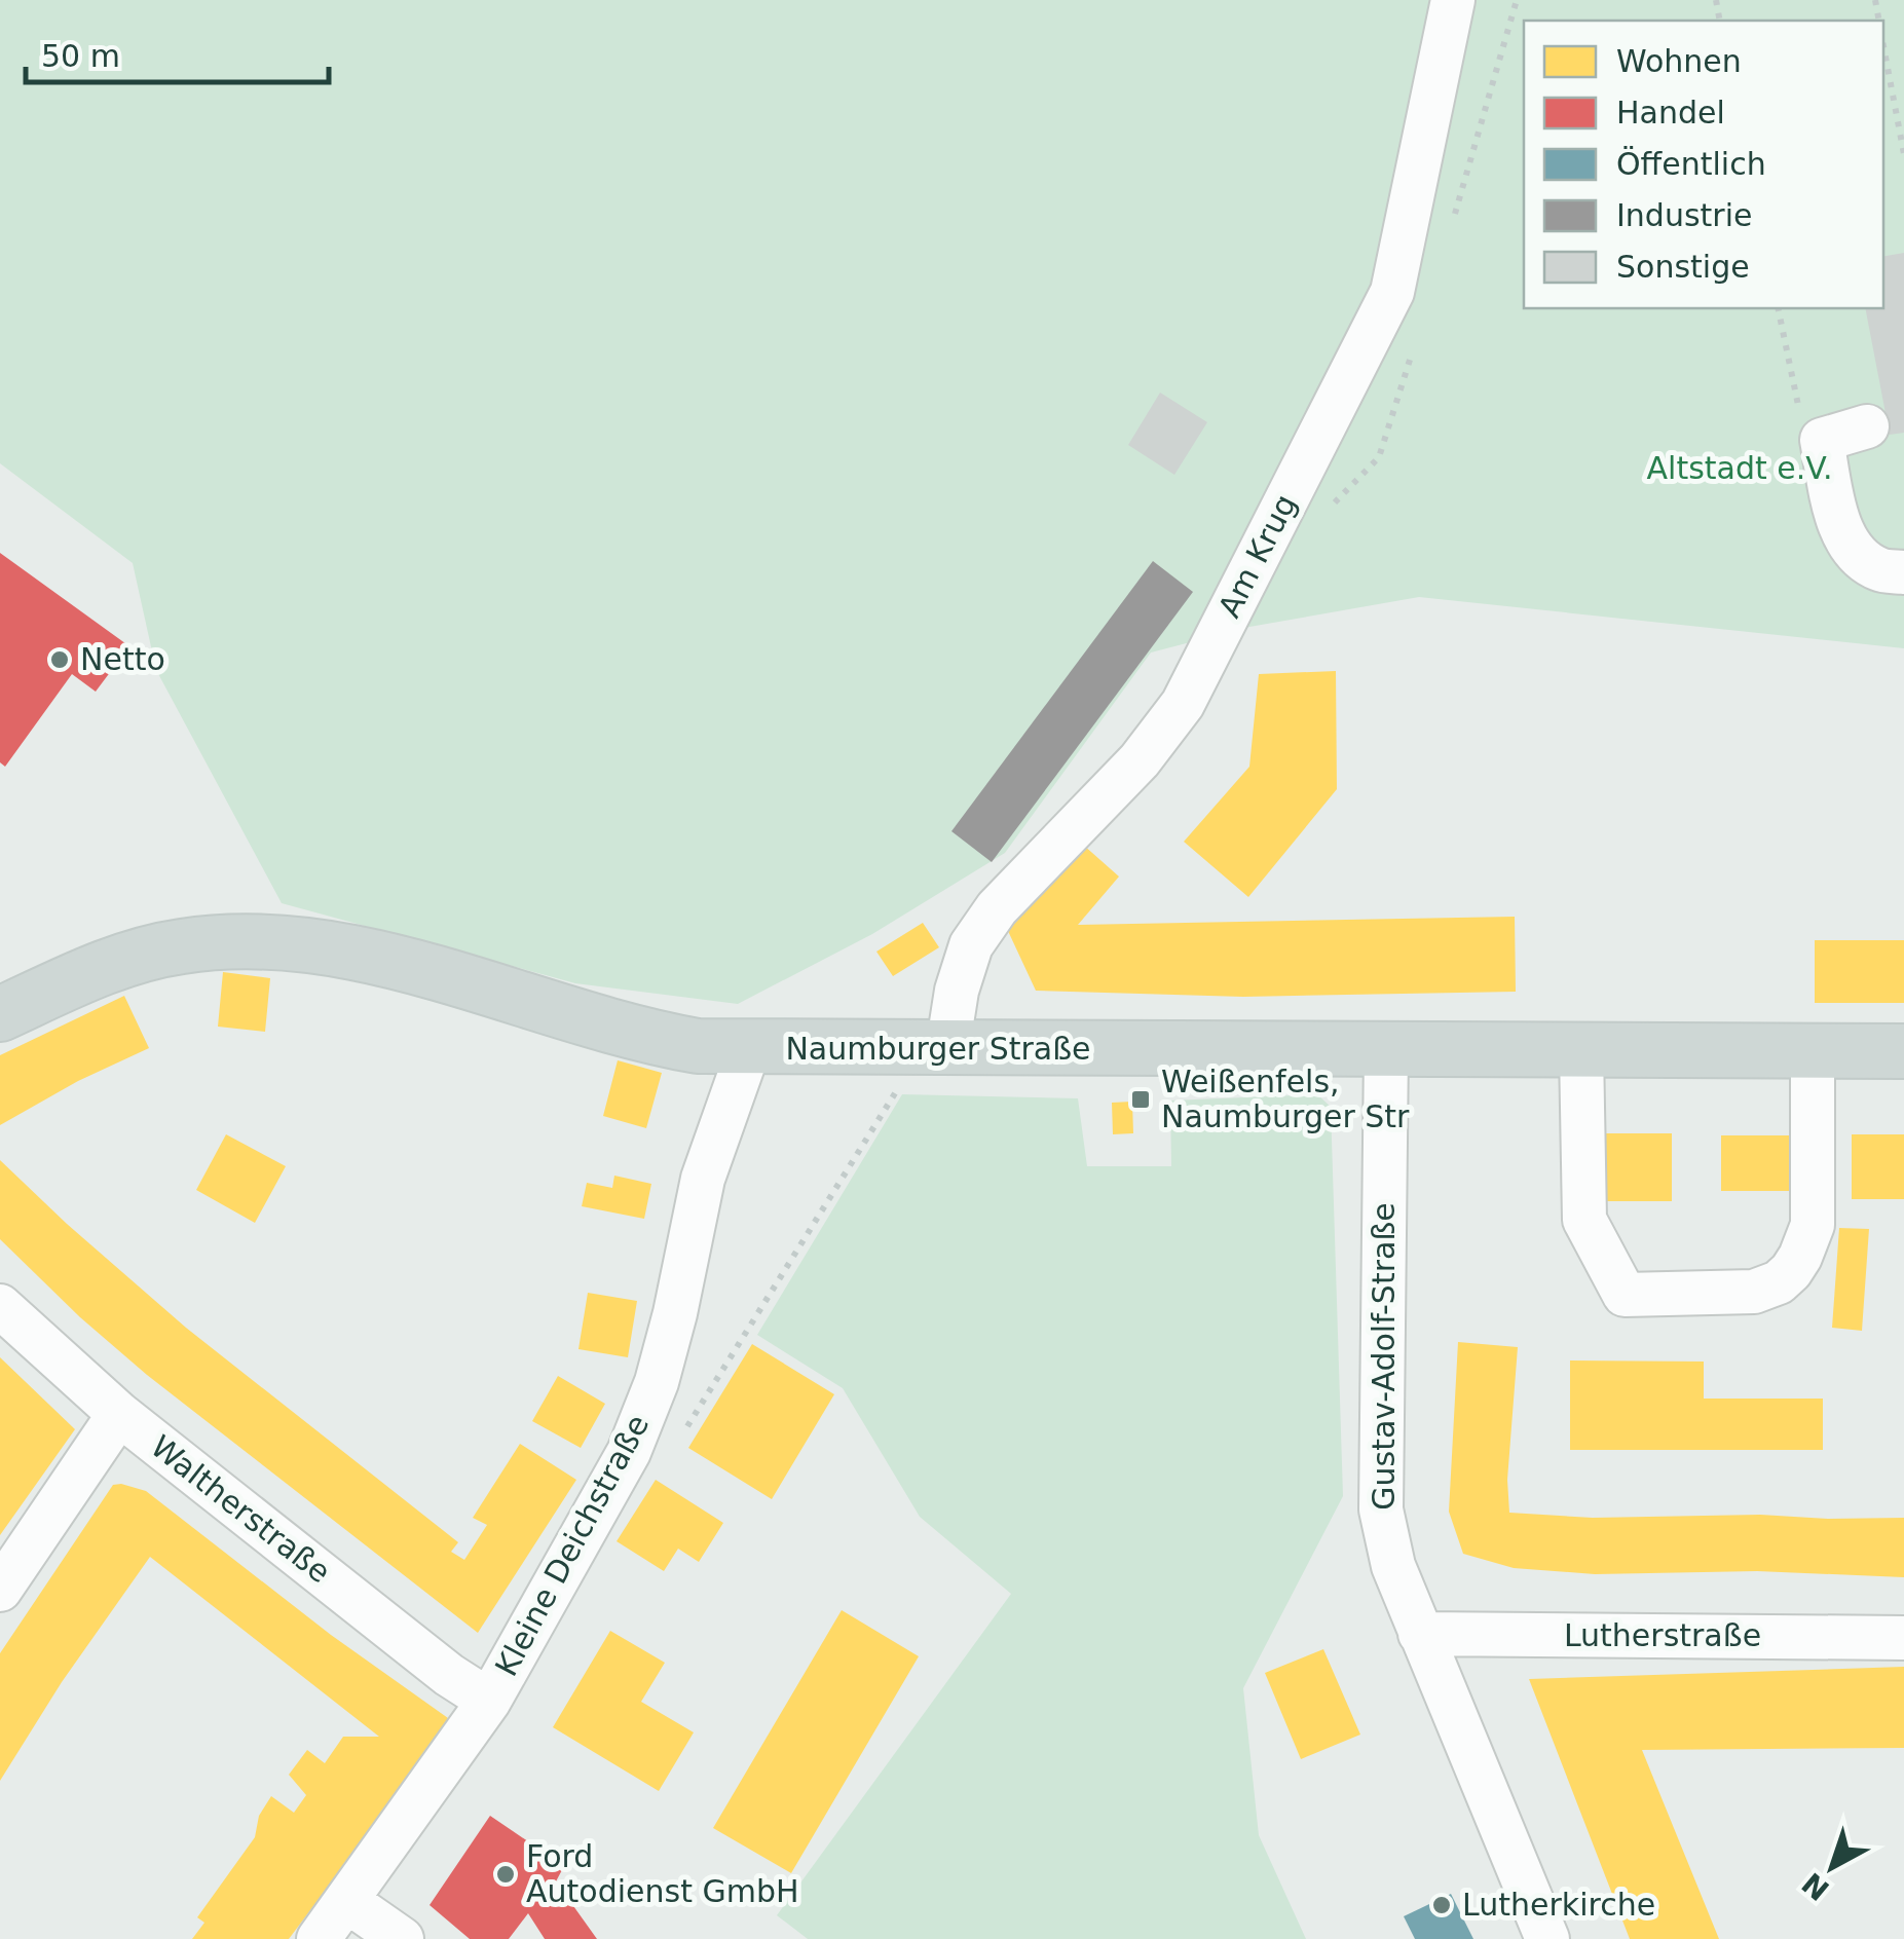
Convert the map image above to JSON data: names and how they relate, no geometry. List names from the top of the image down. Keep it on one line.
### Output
{"streets":{"main road":["Naumburger Straße"],"street":["Am Krug","Gustav-Adolf-Straße","Waltherstraße","Kleine Deichstraße","Lutherstraße"]},"crossings":[["Am Krug","Naumburger Straße"],["Naumburger Straße","Gustav-Adolf-Straße"],["Naumburger Straße","Kleine Deichstraße"],["Gustav-Adolf-Straße","Lutherstraße"],["Waltherstraße","Kleine Deichstraße"]],"parks":["Altstadt e.V."],"places":{"other":["Netto","Ford Autodienst GmbH","Lutherkirche"],"transit":["Weißenfels, Naumburger Str"]},"legend":["Wohnen","Handel","Öffentlich","Industrie","Sonstige"],"scale_bar":"50 m","north":"bottom left"}
